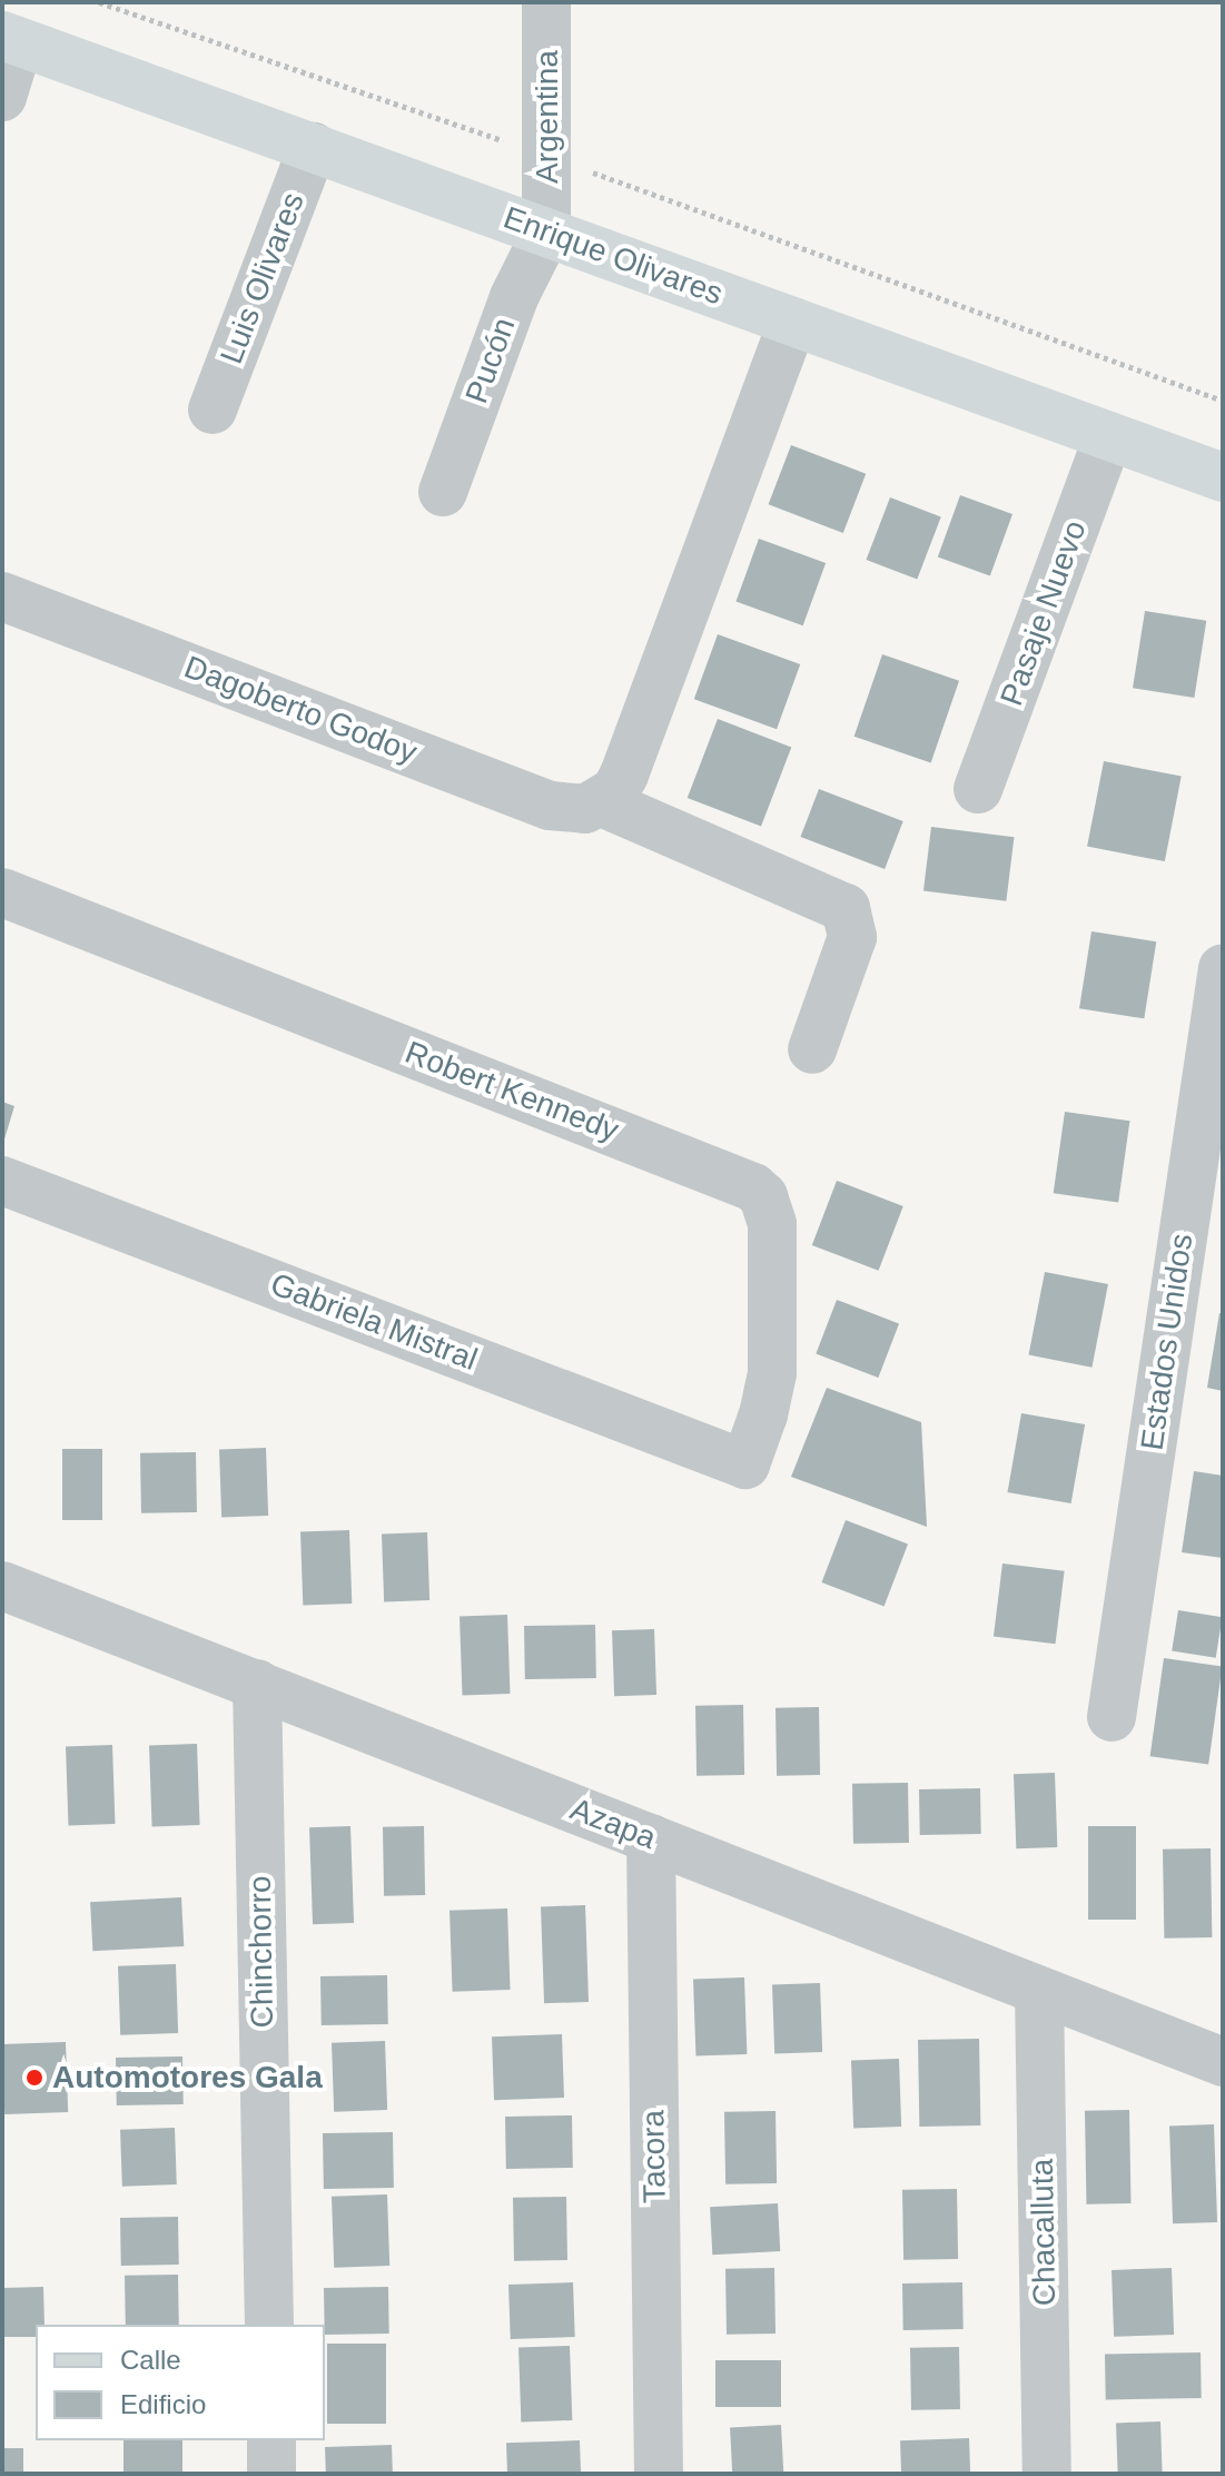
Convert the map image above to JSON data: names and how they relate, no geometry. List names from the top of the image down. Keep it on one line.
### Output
{"streets":{"main road":["Enrique Olivares"],"street":["Argentina","Luis Olivares","Pucón","Pasaje Nuevo","Dagoberto Godoy","Robert Kennedy","Gabriela Mistral","Estados Unidos","Azapa","Chinchorro","Tacora","Chacalluta"]},"crossings":[["Argentina","Enrique Olivares"],["Argentina","Pucón"],["Enrique Olivares","Luis Olivares"],["Enrique Olivares","Pucón"],["Enrique Olivares","Pasaje Nuevo"],["Robert Kennedy","Gabriela Mistral"],["Azapa","Chinchorro"],["Azapa","Tacora"],["Azapa","Chacalluta"]],"places":["Automotores Gala"],"legend":["Calle","Edificio"]}
